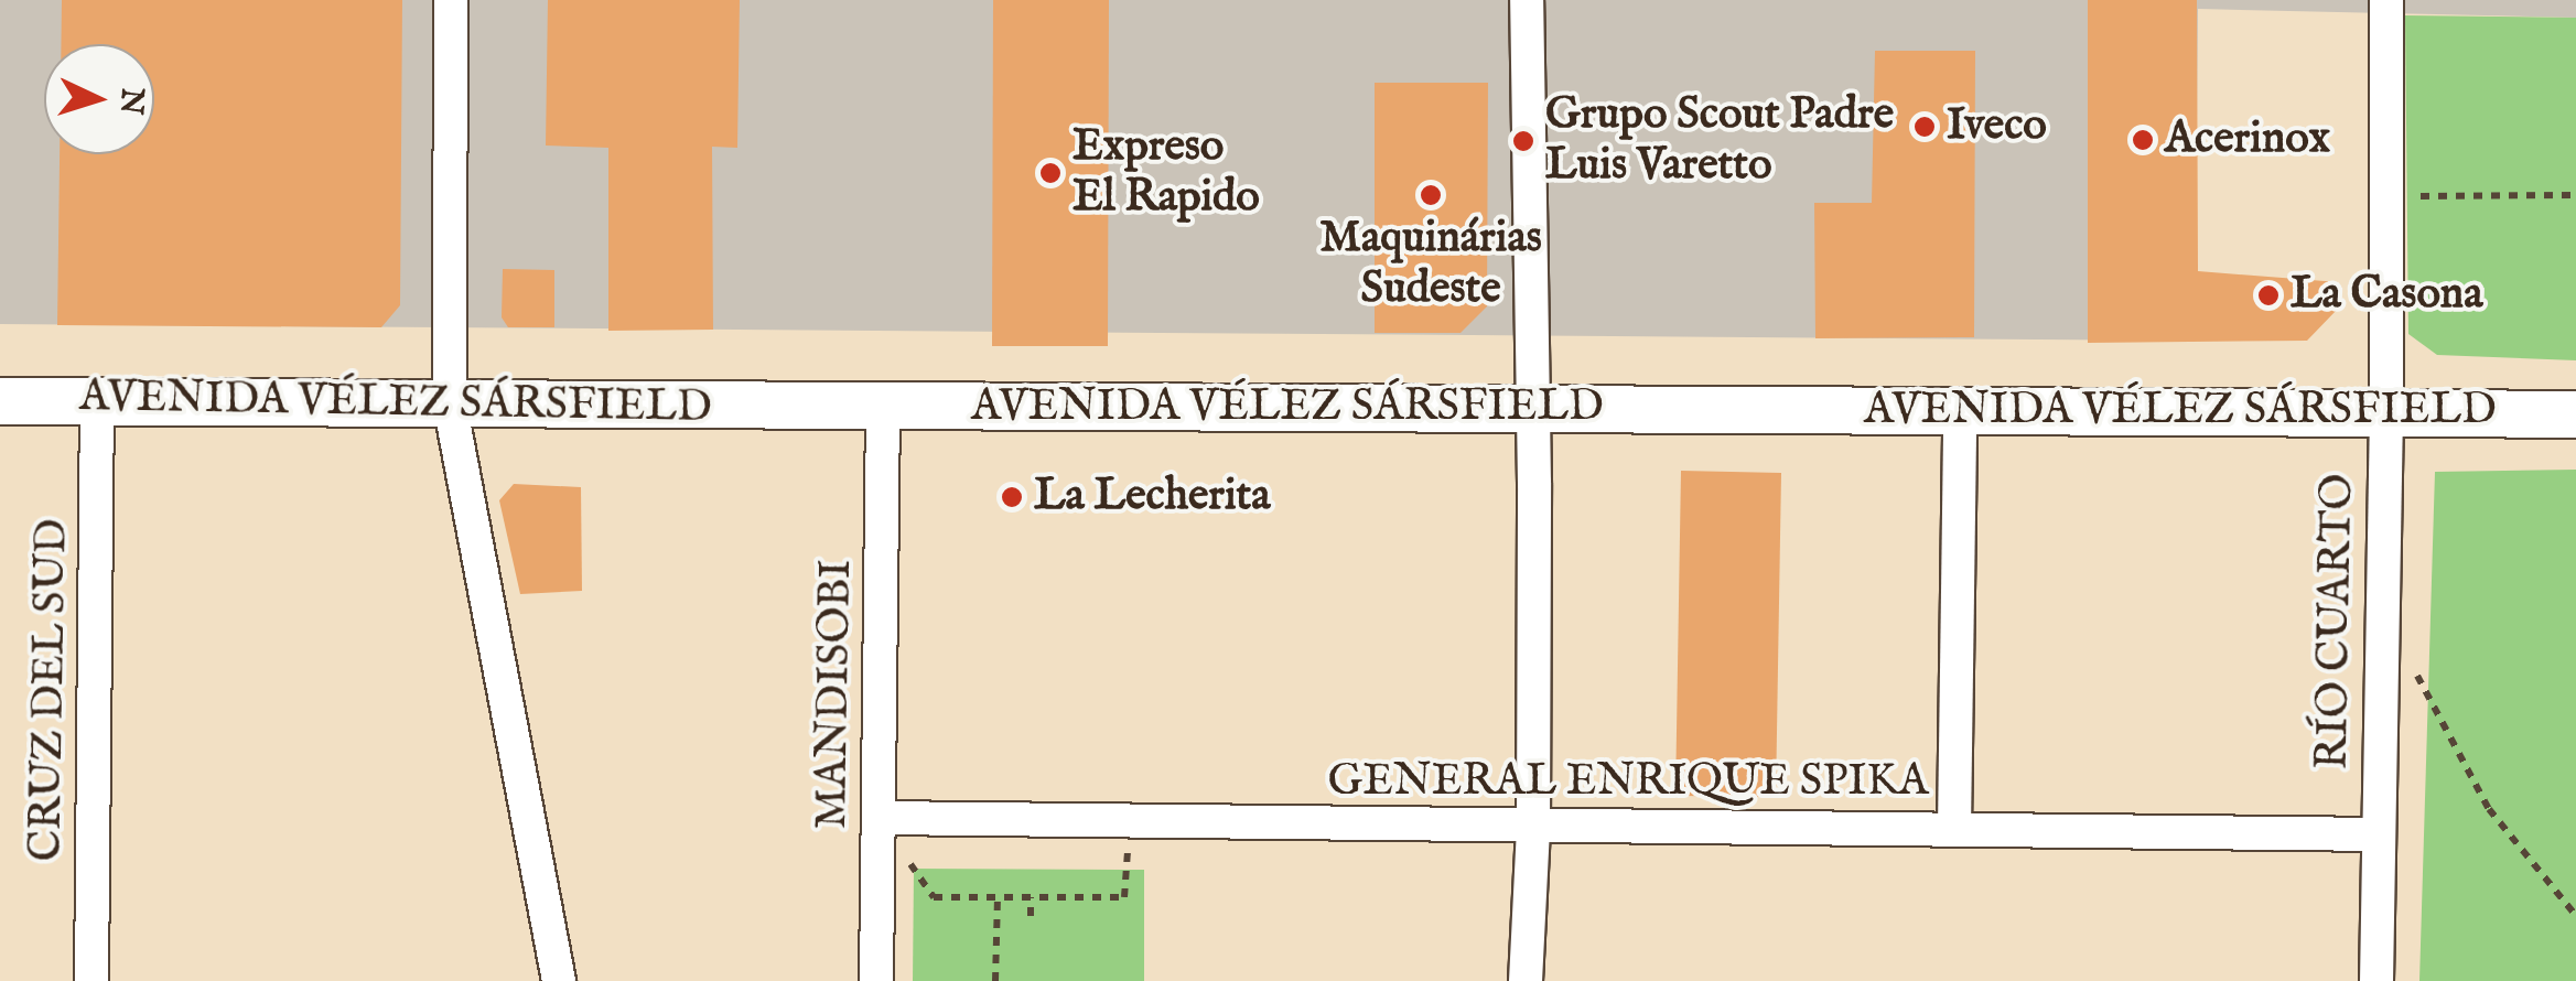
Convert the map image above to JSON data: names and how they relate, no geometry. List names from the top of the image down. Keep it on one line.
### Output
{"streets":{"main road":["AVENIDA VÉLEZ SÁRSFIELD"],"street":["RÍO CUARTO","CRUZ DEL SUD","MANDISOBI","GENERAL ENRIQUE SPIKA"]},"crossings":[["AVENIDA VÉLEZ SÁRSFIELD","RÍO CUARTO"],["AVENIDA VÉLEZ SÁRSFIELD","CRUZ DEL SUD"],["AVENIDA VÉLEZ SÁRSFIELD","MANDISOBI"],["RÍO CUARTO","GENERAL ENRIQUE SPIKA"],["MANDISOBI","GENERAL ENRIQUE SPIKA"]],"places":["Iveco","Acerinox","Grupo Scout Padre Luis Varetto","Expreso El Rapido","Maquinárias Sudeste","La Casona","La Lecherita"],"north":"right"}
